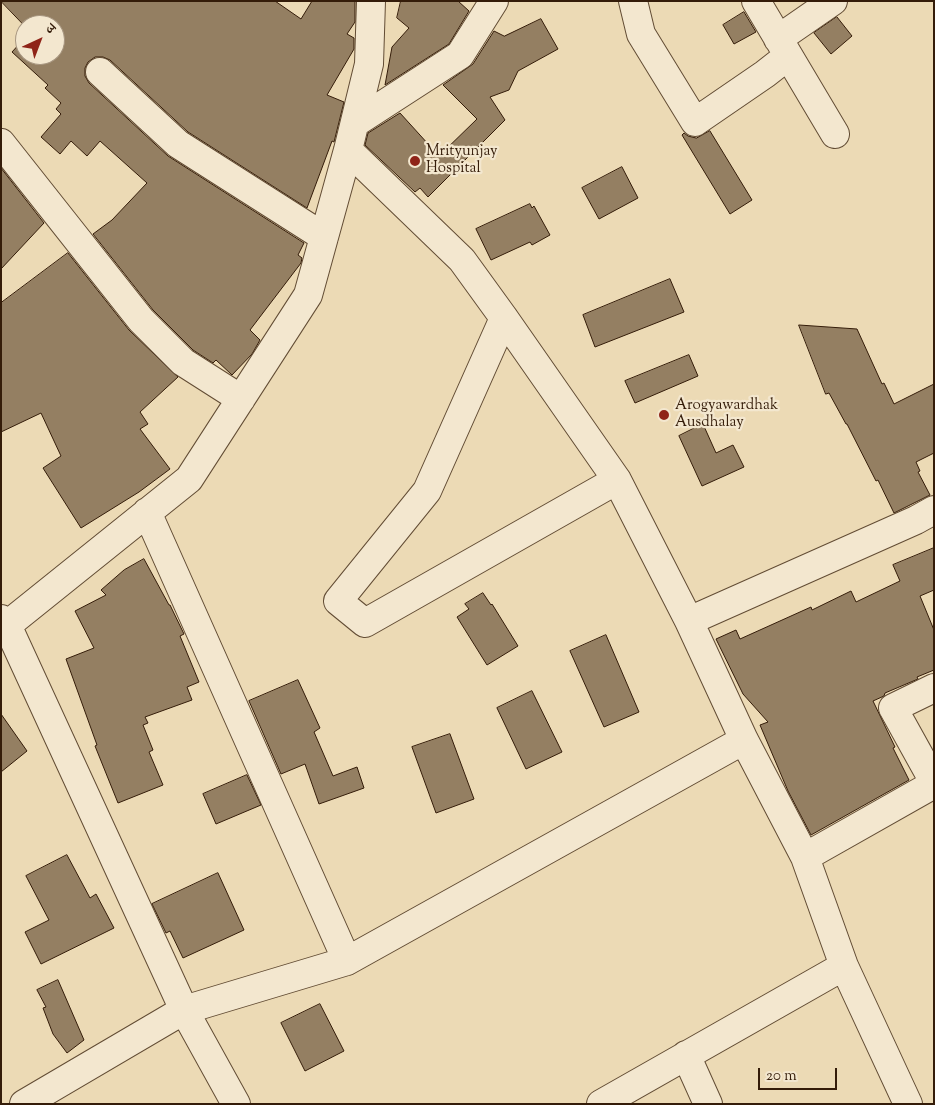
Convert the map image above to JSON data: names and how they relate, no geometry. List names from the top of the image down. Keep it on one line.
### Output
{"places":["Mrityunjay Hospital","Arogyawardhak Ausdhalay"],"scale_bar":"20 m","north":"top right"}
